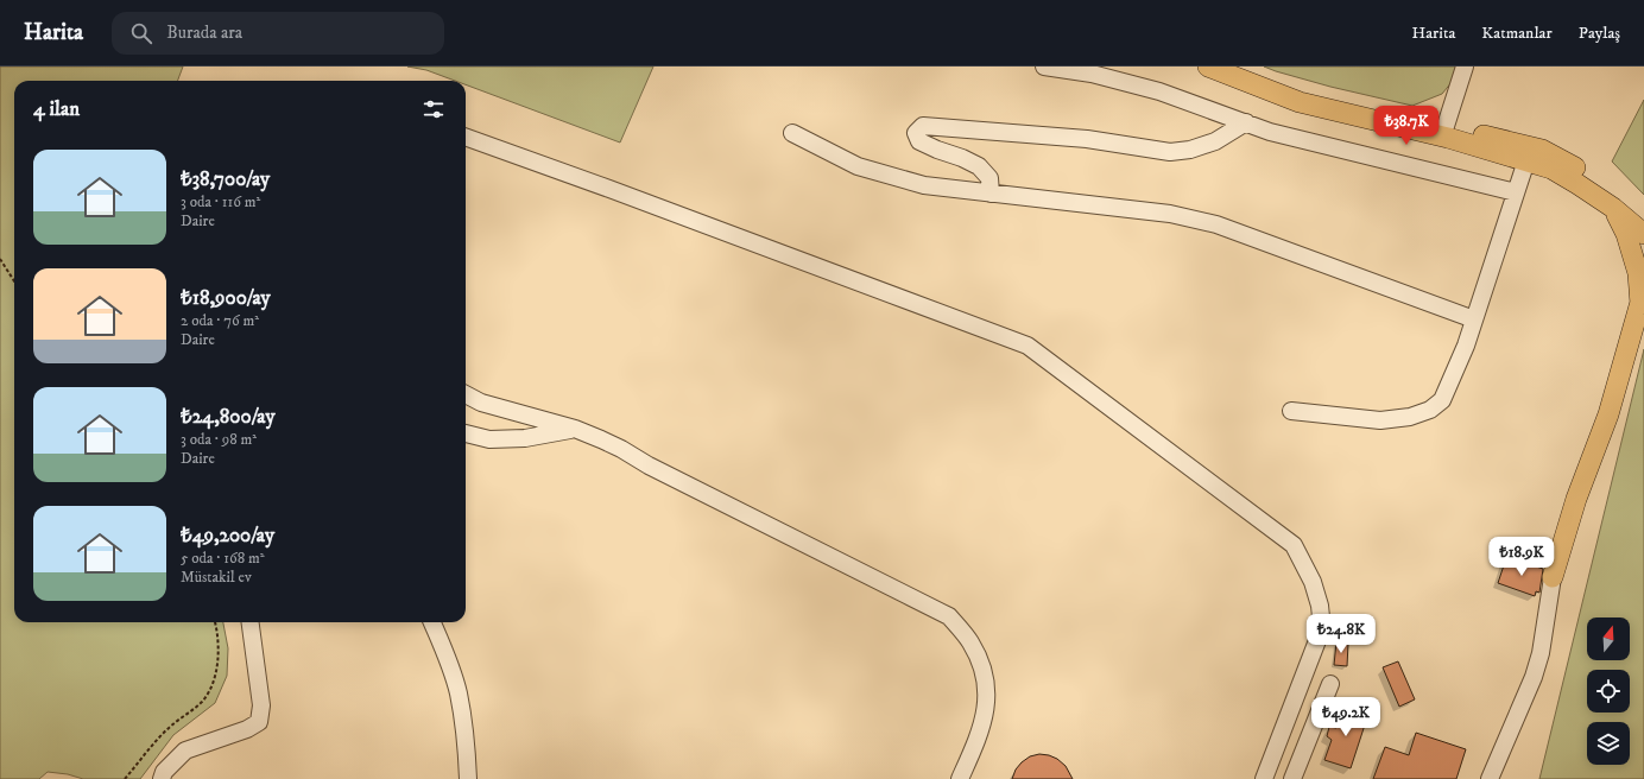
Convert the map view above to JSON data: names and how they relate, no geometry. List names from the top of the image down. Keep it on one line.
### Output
{"north":"top","page":{"header":"Harita","search":"Burada ara","nav":["Harita","Katmanlar","Paylaş"],"heading":"4 ilan","price":["₺38.7K","₺18.9K","₺24.8K","₺49.2K"],"list":[{"name":"₺38,700/ay","note":"3 oda · 116 m² · Daire"},{"name":"₺18,900/ay","note":"2 oda · 76 m² · Daire"},{"name":"₺24,800/ay","note":"3 oda · 98 m² · Daire"},{"name":"₺49,200/ay","note":"5 oda · 168 m² · Müstakil ev"}]}}
